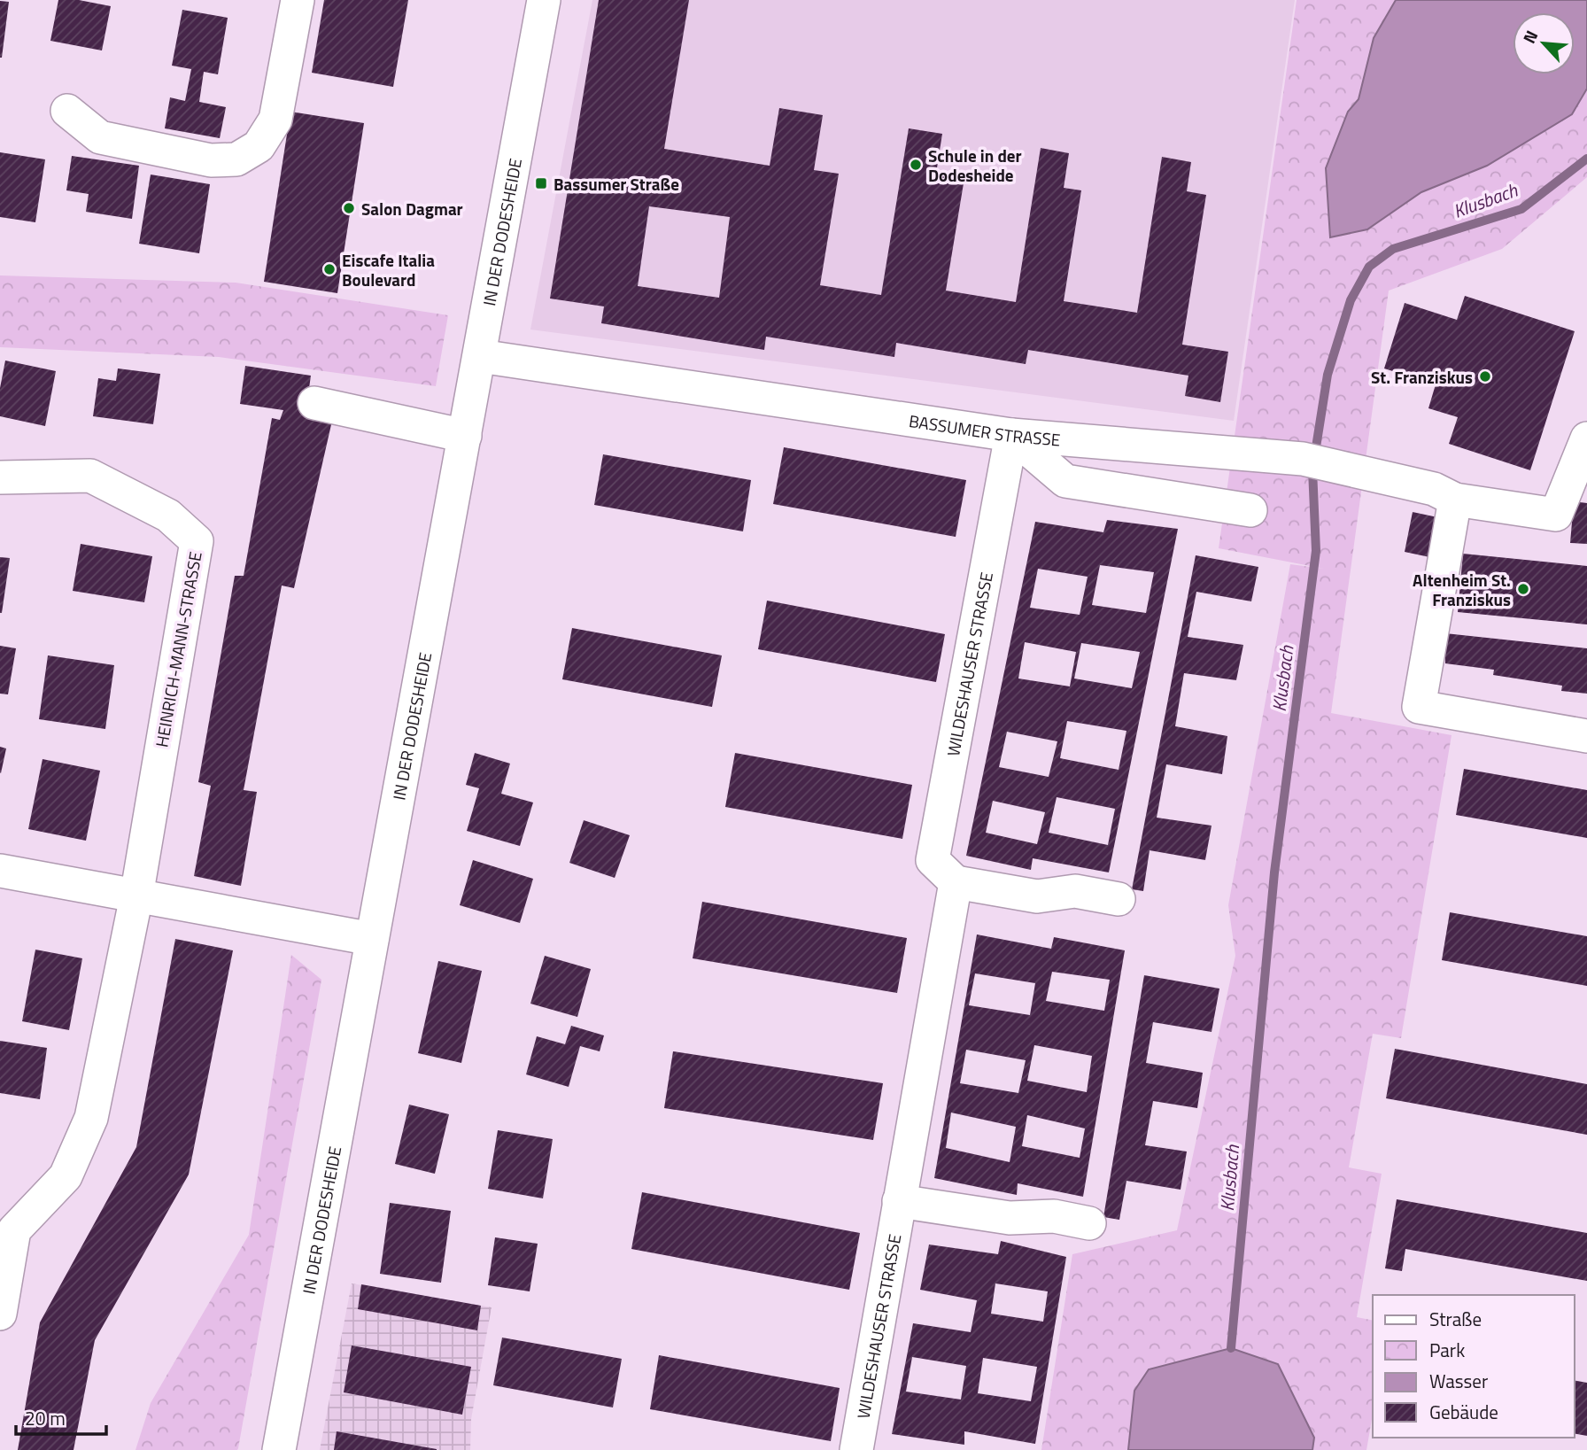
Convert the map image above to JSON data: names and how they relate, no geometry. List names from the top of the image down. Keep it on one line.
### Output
{"streets":{"street":["IN DER DODESHEIDE","BASSUMER STRASSE","HEINRICH-MANN-STRASSE","WILDESHAUSER STRASSE"]},"crossings":[["IN DER DODESHEIDE","BASSUMER STRASSE"],["BASSUMER STRASSE","WILDESHAUSER STRASSE"]],"water":["Klusbach"],"places":{"other":["Schule in der Dodesheide","Salon Dagmar","Eiscafe Italia Boulevard","St. Franziskus","Altenheim St. Franziskus"],"transit":["Bassumer Straße"]},"legend":["Straße","Park","Wasser","Gebäude"],"scale_bar":"20 m","north":"top left"}
